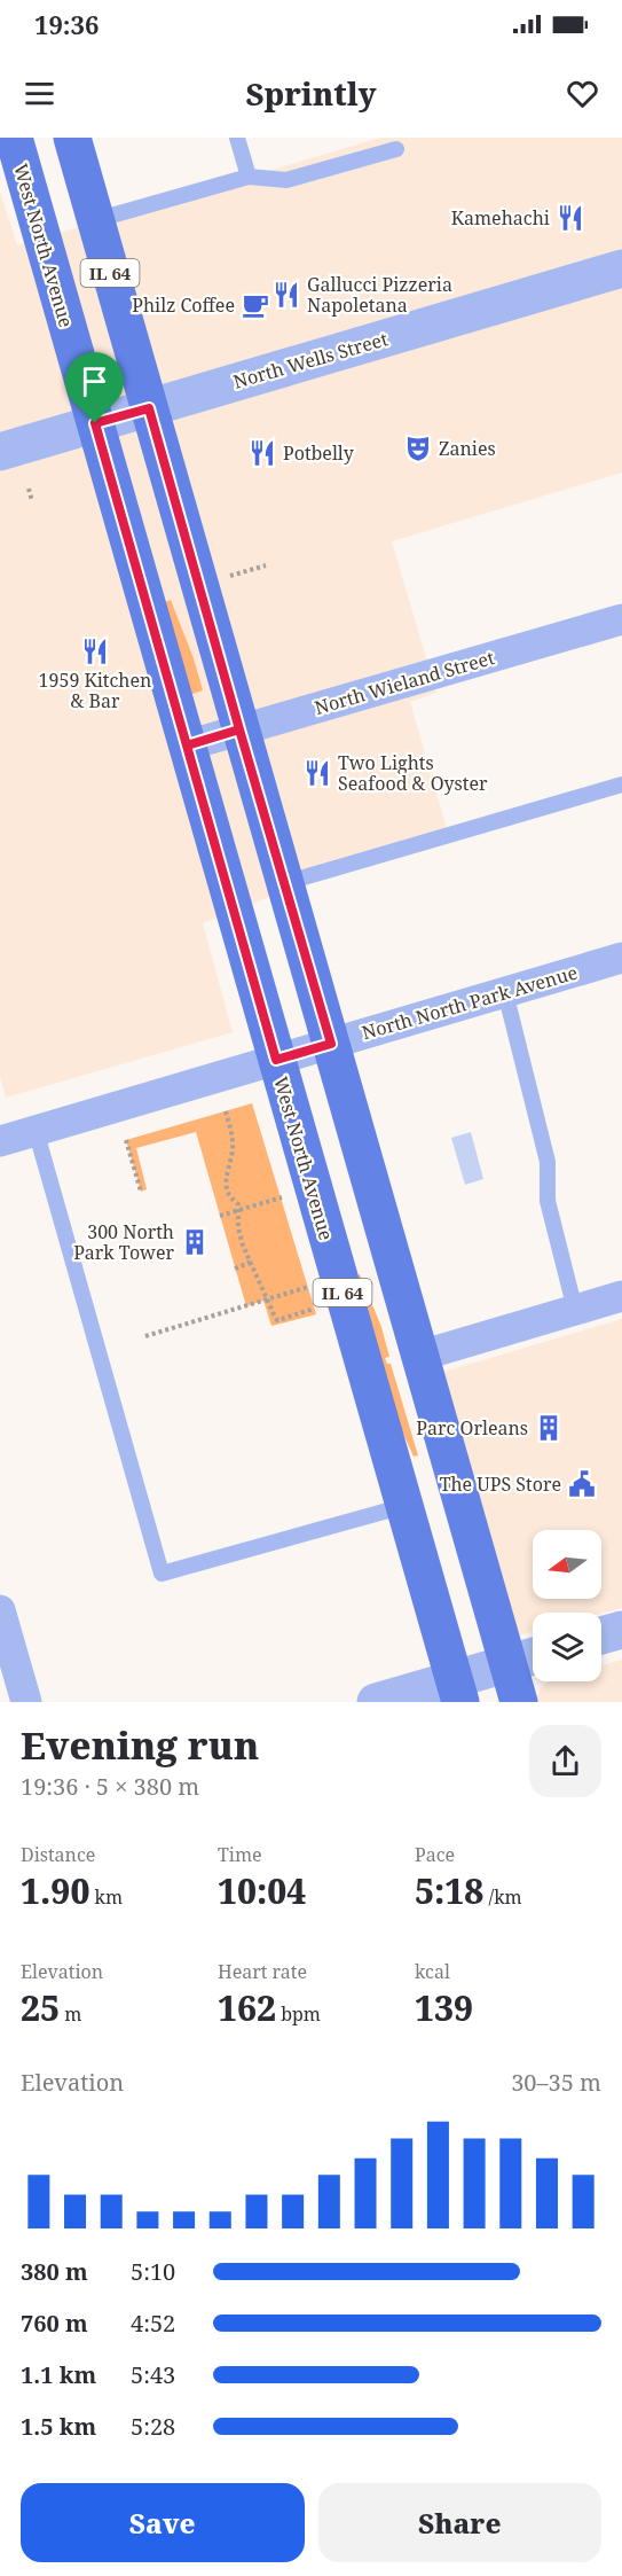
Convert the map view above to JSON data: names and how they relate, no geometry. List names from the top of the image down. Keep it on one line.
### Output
{"streets":{"main road":["West North Avenue","IL 64"],"street":["North Wells Street","North Wieland Street","North North Park Avenue"]},"crossings":[["West North Avenue","North Wells Street"],["West North Avenue","North Wieland Street"],["West North Avenue","North North Park Avenue"],["IL 64","North Wells Street"],["IL 64","North Wieland Street"],["IL 64","North North Park Avenue"]],"places":{"restaurant":["Kamehachi","Gallucci Pizzeria Napoletana","Potbelly","1959 Kitchen & Bar","Two Lights Seafood & Oyster"],"cafe":["Philz Coffee"],"theatre":["Zanies"],"building":["300 North Park Tower","Parc Orleans"],"public building":["The UPS Store"]},"north":"left","page":{"status":"19:36","header":"Sprintly","heading":["Evening run","19:36 · 5 × 380 m"],"stats":[["Distance","1.90 km"],["Time","10:04"],["Pace","5:18 /km"],["Elevation","25 m"],["Heart rate","162 bpm"],["kcal","139"]],"chart":["Elevation","30–35 m"],"list":[{"name":"380 m","note":"5:10"},{"name":"760 m","note":"4:52"},{"name":"1.1 km","note":"5:43"},{"name":"1.5 km","note":"5:28"}],"buttons":["Save","Share"]}}
